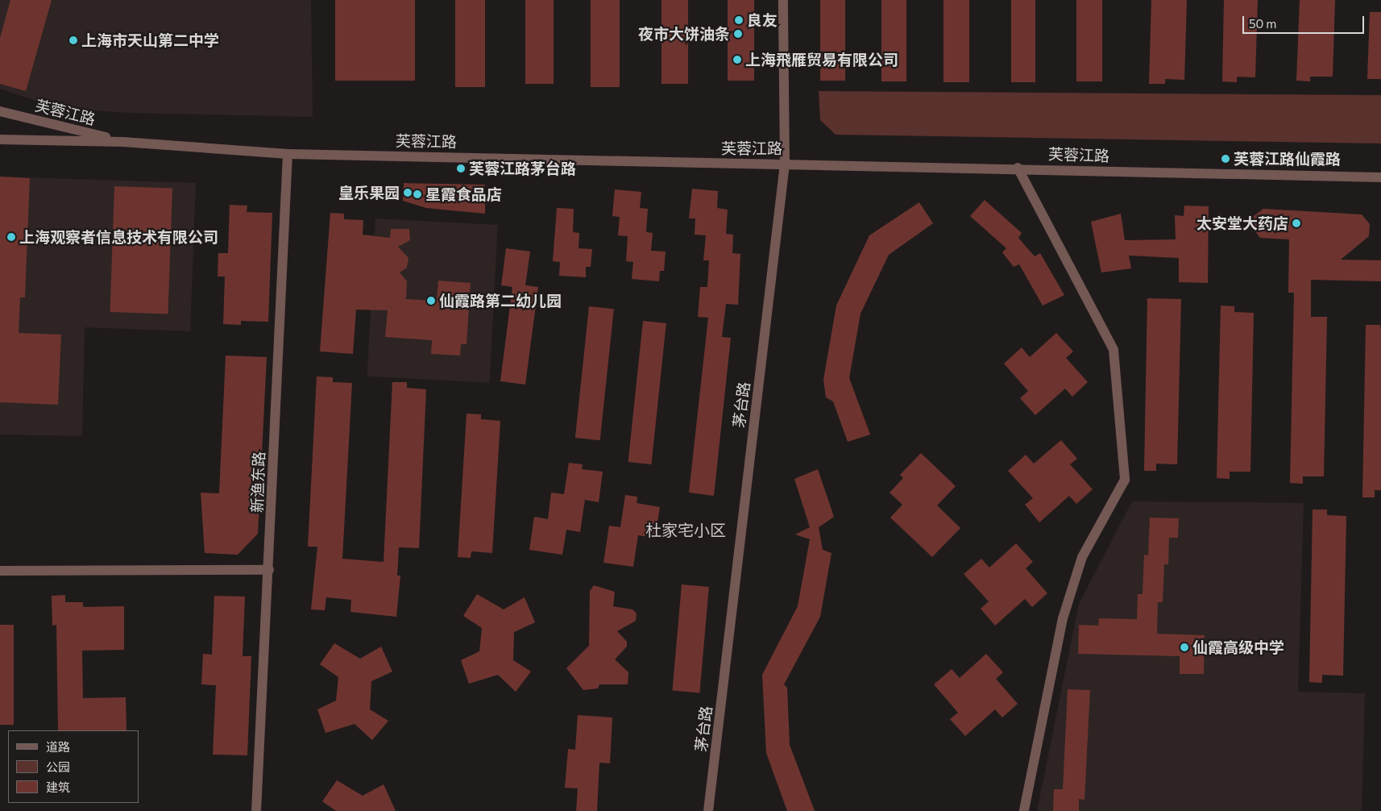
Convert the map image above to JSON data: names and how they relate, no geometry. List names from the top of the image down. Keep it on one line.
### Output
{"streets":{"street":["芙蓉江路","茅台路","新渔东路"]},"crossings":[["芙蓉江路","茅台路"],["芙蓉江路","新渔东路"]],"districts":["杜家宅小区"],"places":["良友","夜市大饼油条","上海市天山第二中学","上海飛雁贸易有限公司","芙蓉江路仙霞路","芙蓉江路茅台路","皇乐果园","星霞食品店","太安堂大药店","上海观察者信息技术有限公司","仙霞路第二幼儿园","仙霞高级中学"],"legend":["道路","公园","建筑"],"scale_bar":"50 m"}
